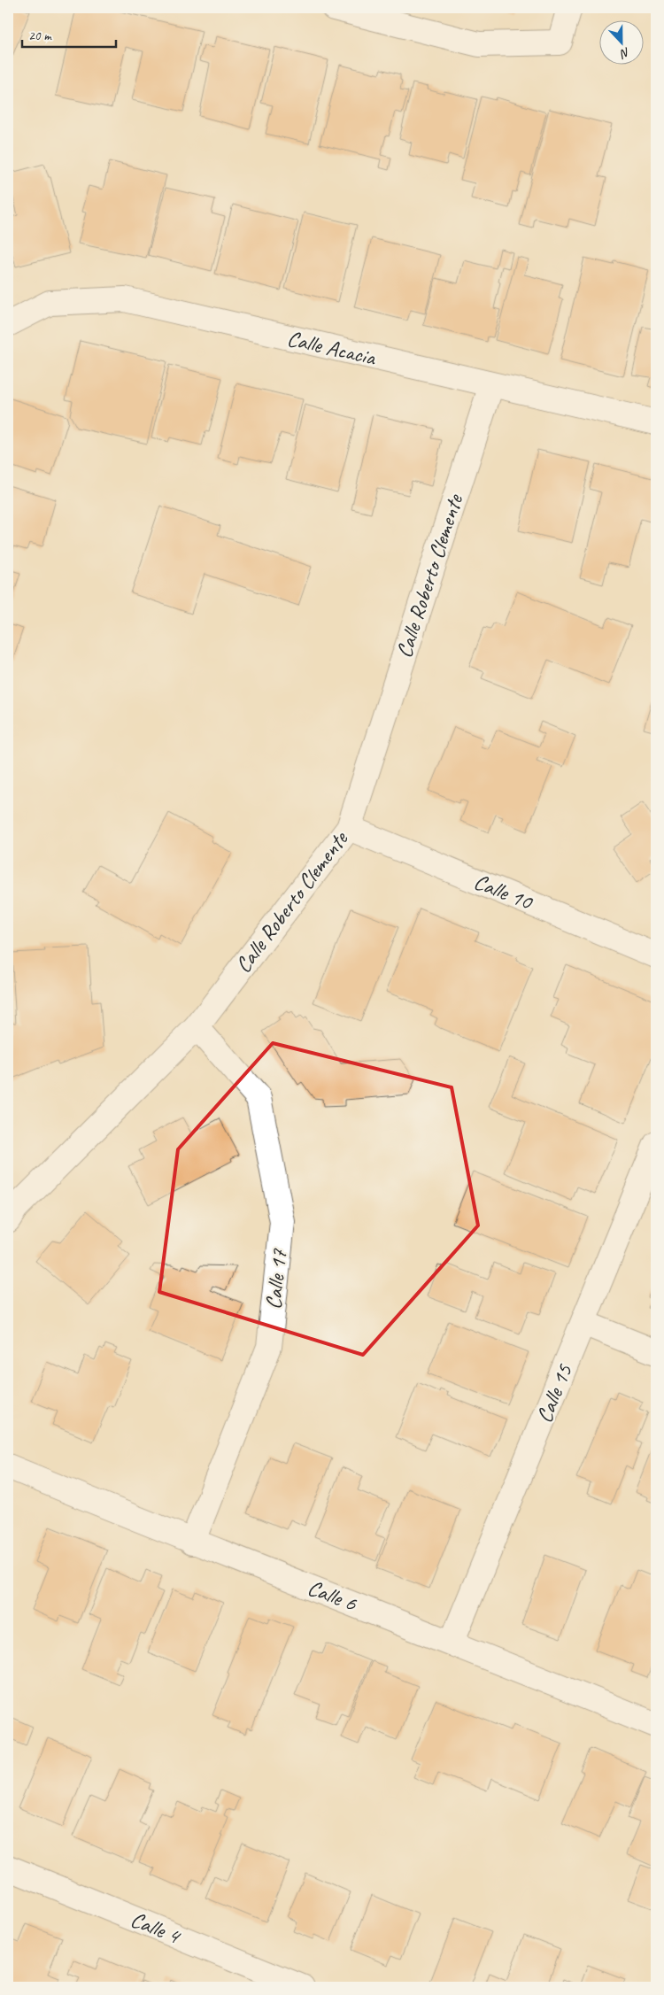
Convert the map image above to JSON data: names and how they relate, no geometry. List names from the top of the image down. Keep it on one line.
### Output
{"streets":{"street":["Calle Acacia","Calle Roberto Clemente","Calle 10","Calle 17","Calle 15","Calle 6","Calle 4"]},"crossings":[["Calle Acacia","Calle Roberto Clemente"],["Calle Roberto Clemente","Calle 10"],["Calle Roberto Clemente","Calle 17"],["Calle 17","Calle 6"],["Calle 15","Calle 6"]],"scale_bar":"20 m","north":"bottom"}
